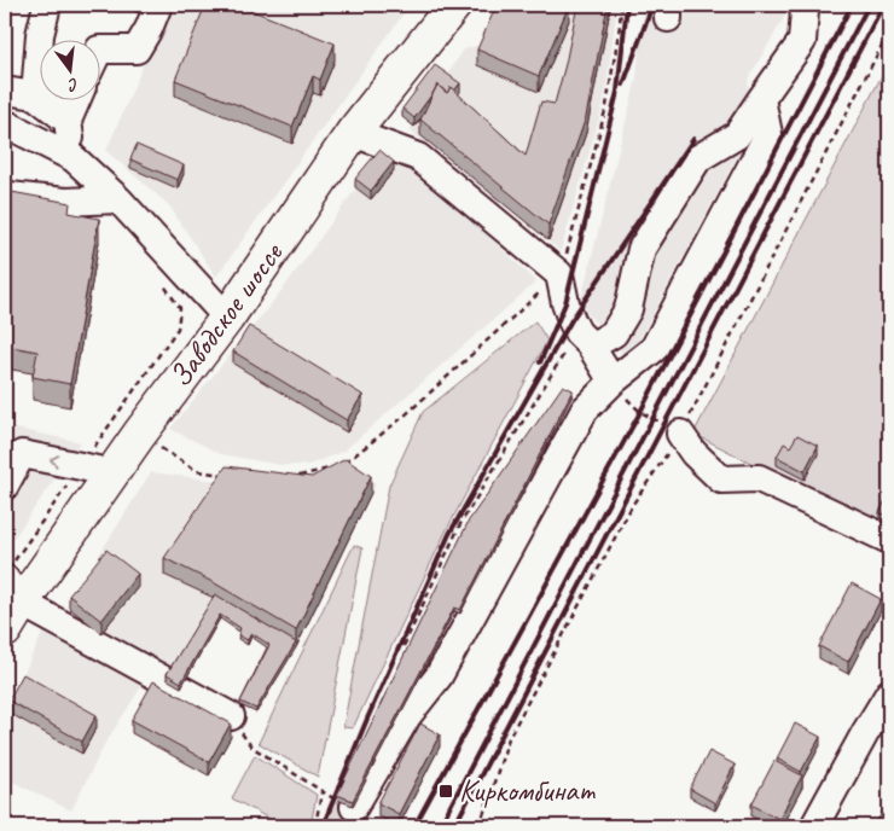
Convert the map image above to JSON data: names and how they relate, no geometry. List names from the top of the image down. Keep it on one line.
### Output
{"streets":{"main road":["Заводское шоссе"]},"places":{"transit":["Киркомбинат"]},"north":"bottom"}
